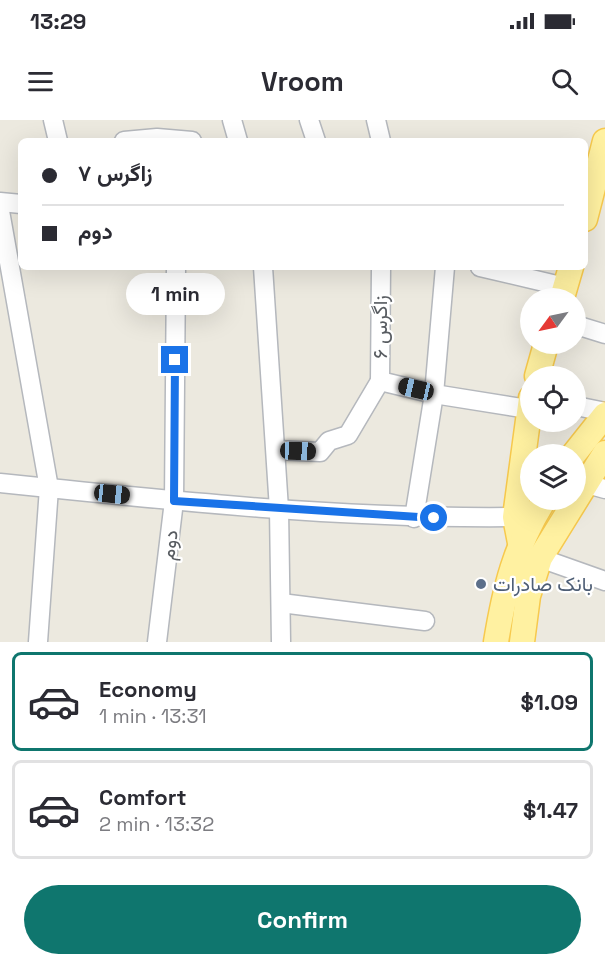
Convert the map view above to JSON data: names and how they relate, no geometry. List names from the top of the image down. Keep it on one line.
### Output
{"streets":{"street":["زاگرس ۶","دوم"]},"places":["بانک صادرات"],"north":"bottom left","page":{"status":"13:29","header":"Vroom","banner":["زاگرس ۷","دوم"],"bubble":"1 min","list":[{"name":"Economy","note":"1 min · 13:31","value":"$1.09"},{"name":"Comfort","note":"2 min · 13:32","value":"$1.47"}],"buttons":"Confirm"}}
